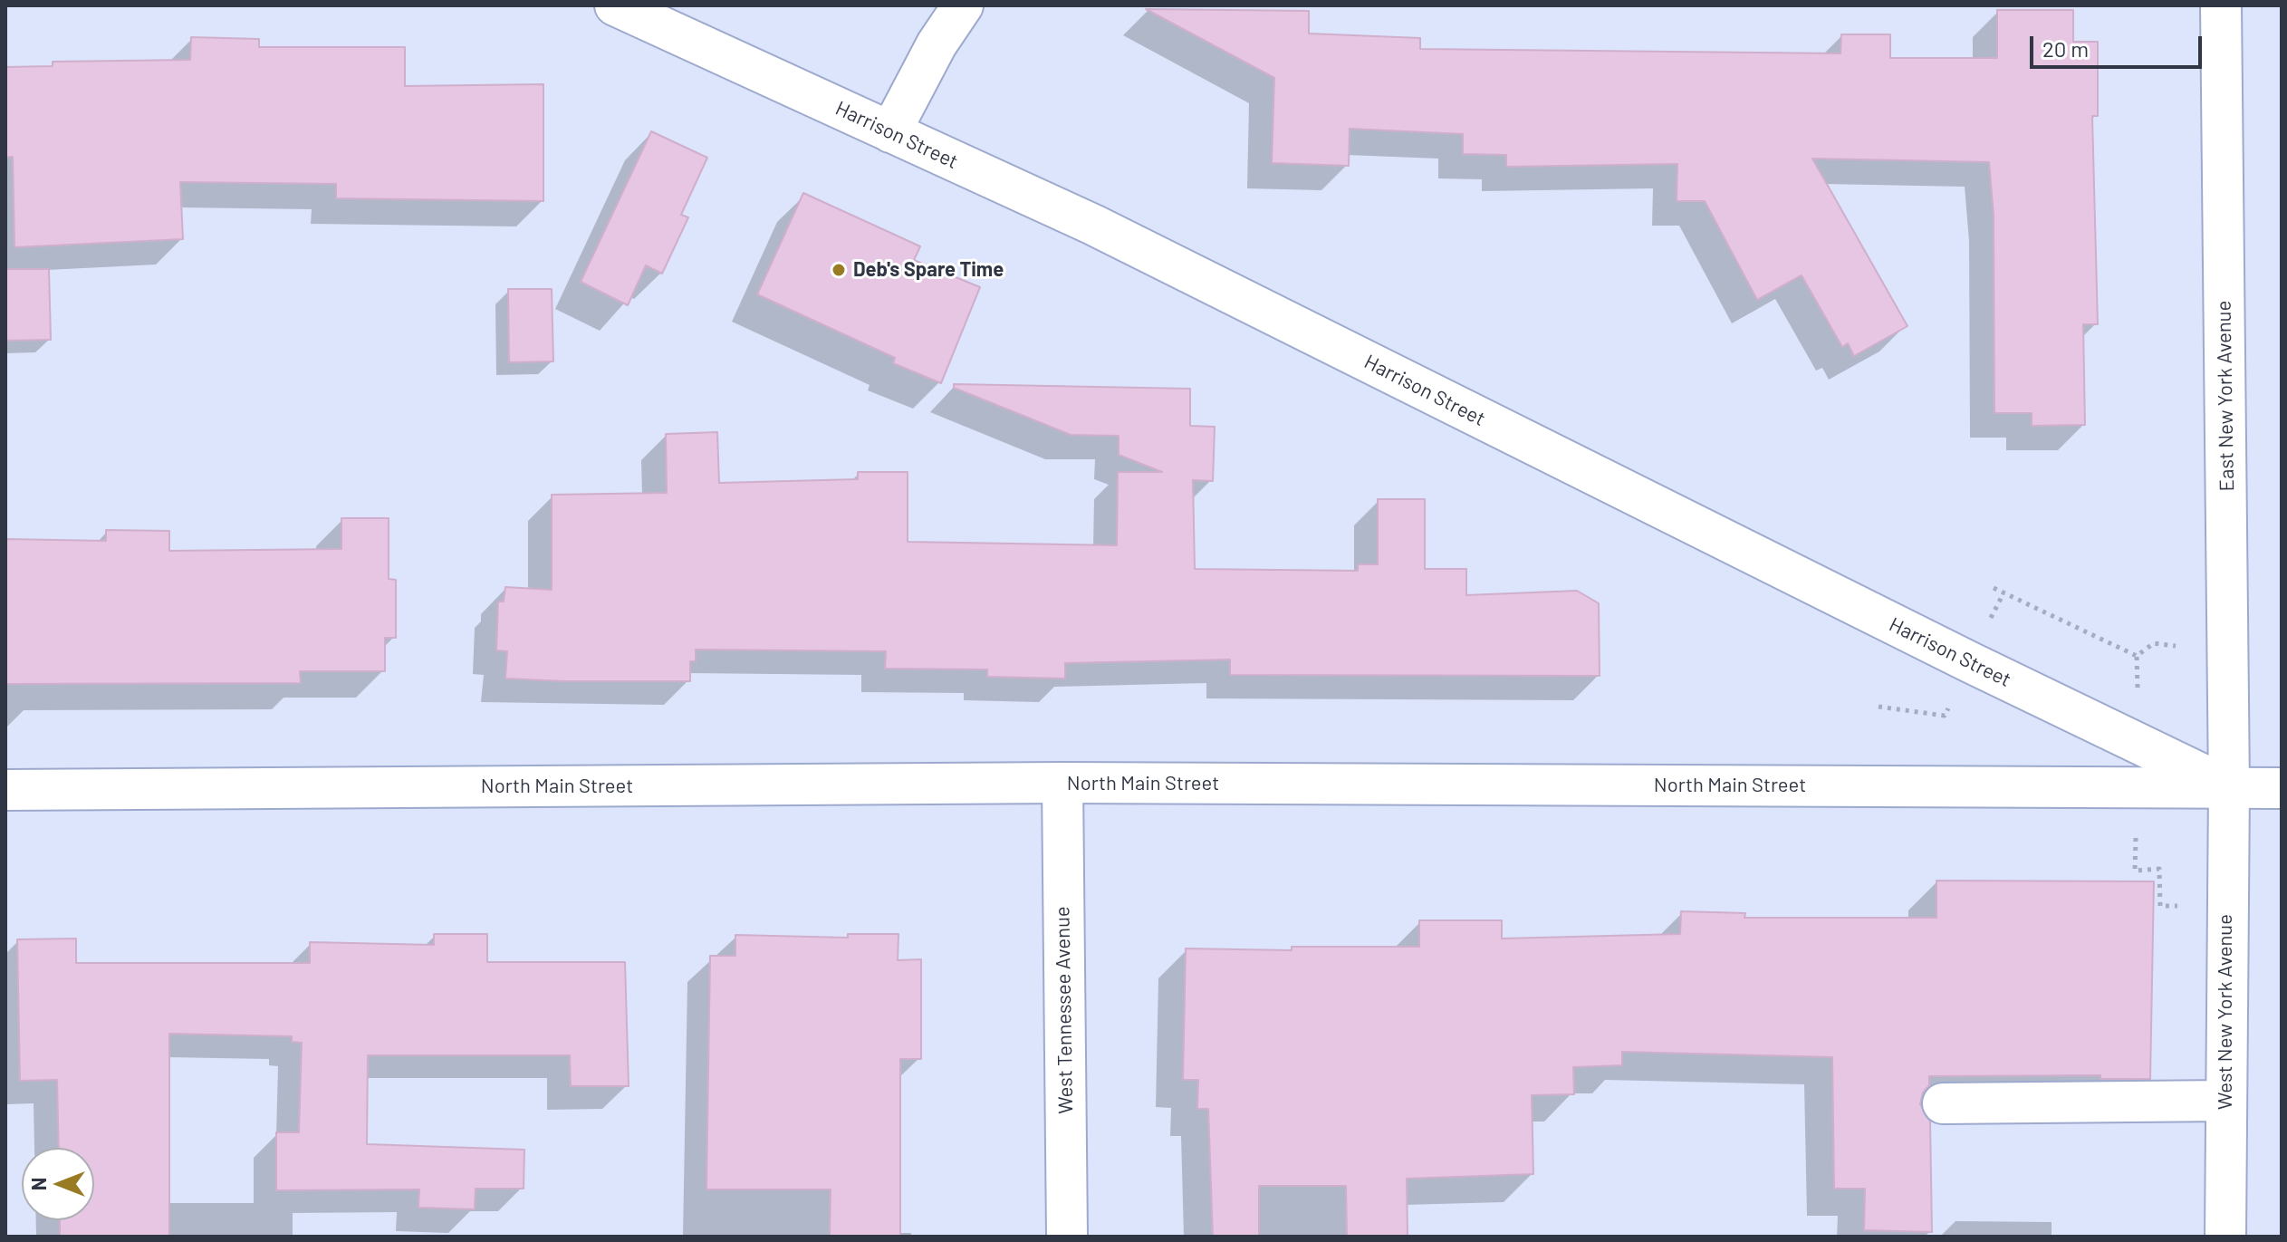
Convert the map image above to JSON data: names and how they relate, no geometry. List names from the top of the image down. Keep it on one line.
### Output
{"streets":{"street":["Harrison Street","East New York Avenue","North Main Street","West Tennessee Avenue","West New York Avenue"]},"crossings":[["Harrison Street","East New York Avenue"],["Harrison Street","North Main Street"],["Harrison Street","West New York Avenue"],["East New York Avenue","North Main Street"],["East New York Avenue","West New York Avenue"],["North Main Street","West Tennessee Avenue"],["North Main Street","West New York Avenue"]],"places":["Deb's Spare Time"],"scale_bar":"20 m","north":"left"}
